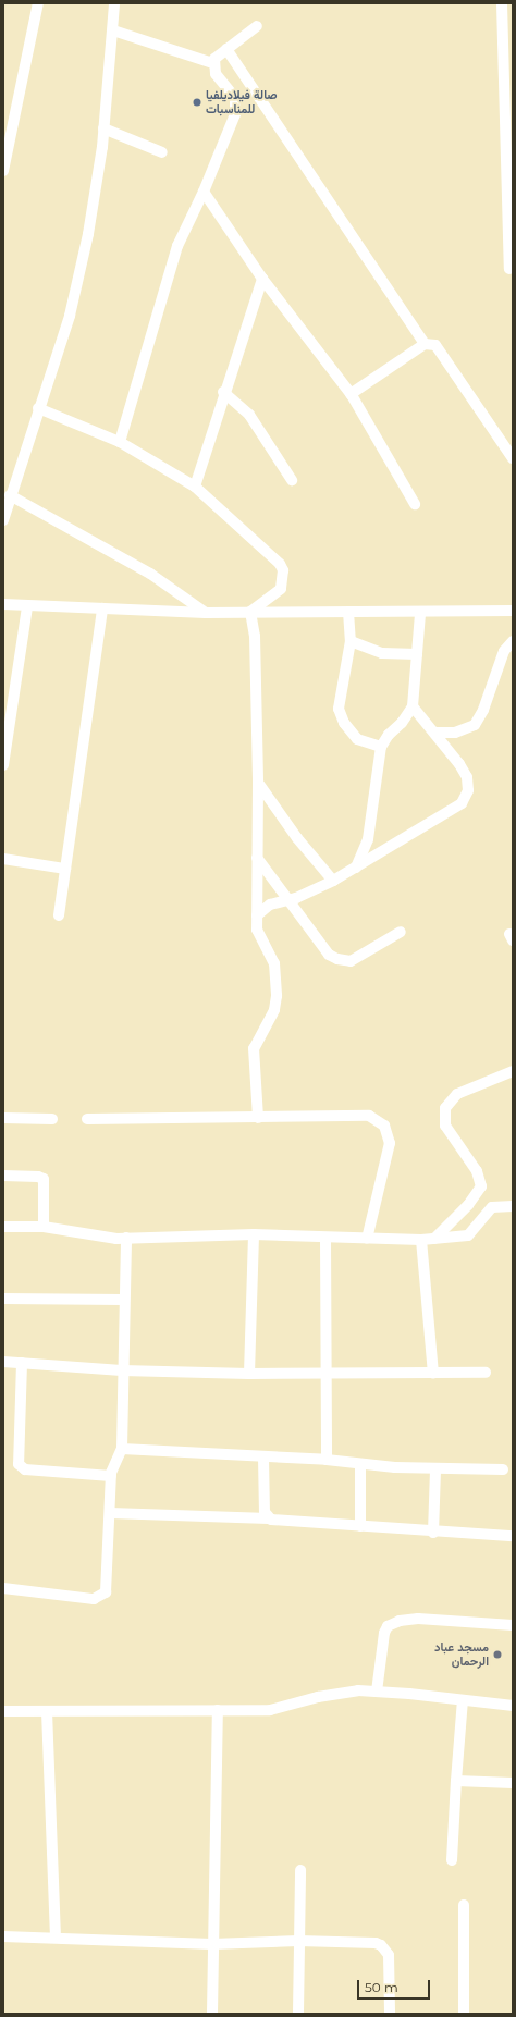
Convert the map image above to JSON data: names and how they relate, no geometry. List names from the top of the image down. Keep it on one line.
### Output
{"places":["صالة فيلاديلفيا للمناسبات","مسجد عباد الرحمان"],"scale_bar":"50 m"}
